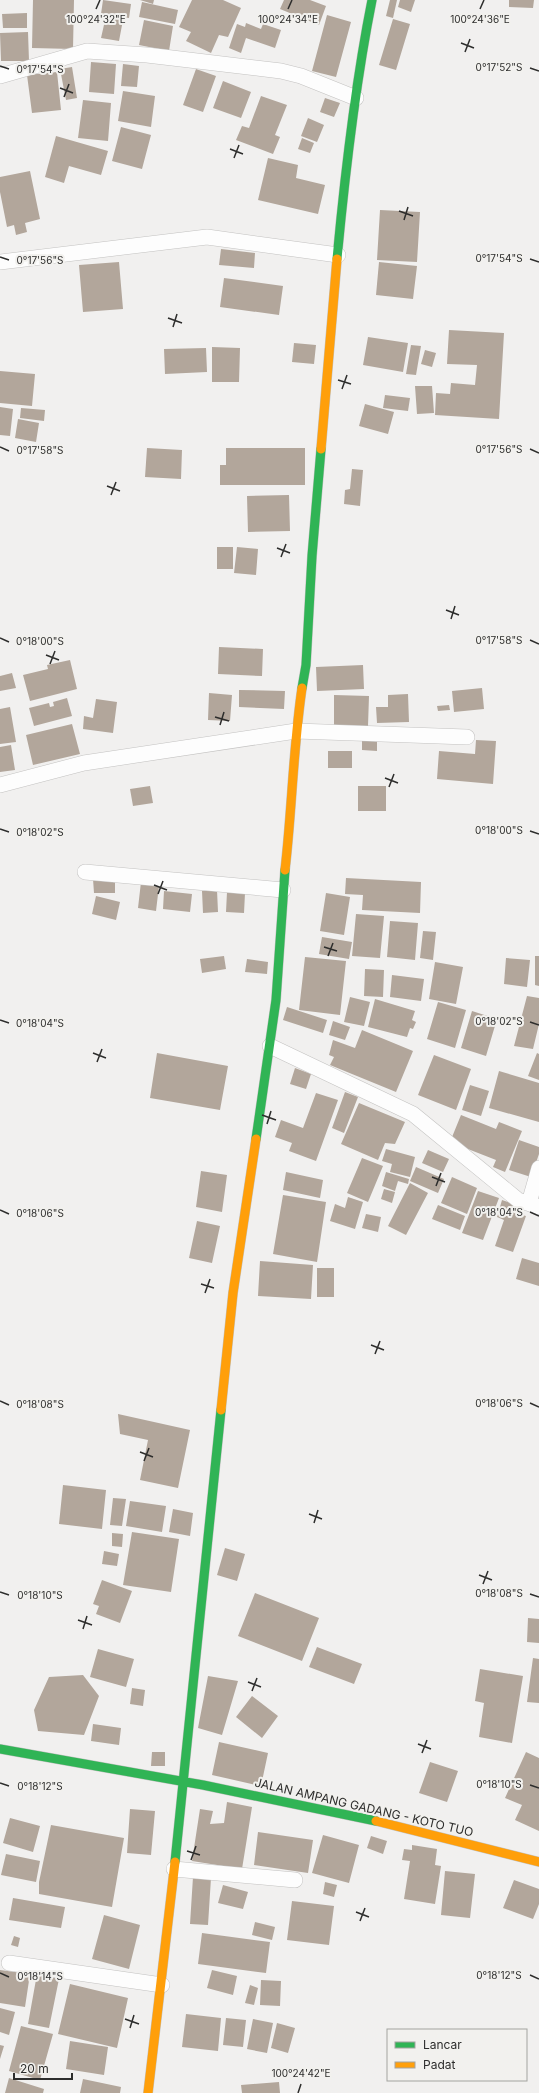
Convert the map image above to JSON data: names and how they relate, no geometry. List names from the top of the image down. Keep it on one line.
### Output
{"streets":{"street":["JALAN AMPANG GADANG - KOTO TUO"]},"legend":["Lancar","Padat"],"scale_bar":"20 m","coordinates":["100°24'32\"E","100°24'34\"E","100°24'36\"E","0°17'52\"S","0°17'54\"S","0°17'56\"S","0°17'58\"S","0°18'00\"S","0°18'02\"S","0°18'04\"S","0°18'06\"S","0°18'08\"S","0°18'10\"S","0°18'12\"S","0°18'14\"S","100°24'42\"E"]}
